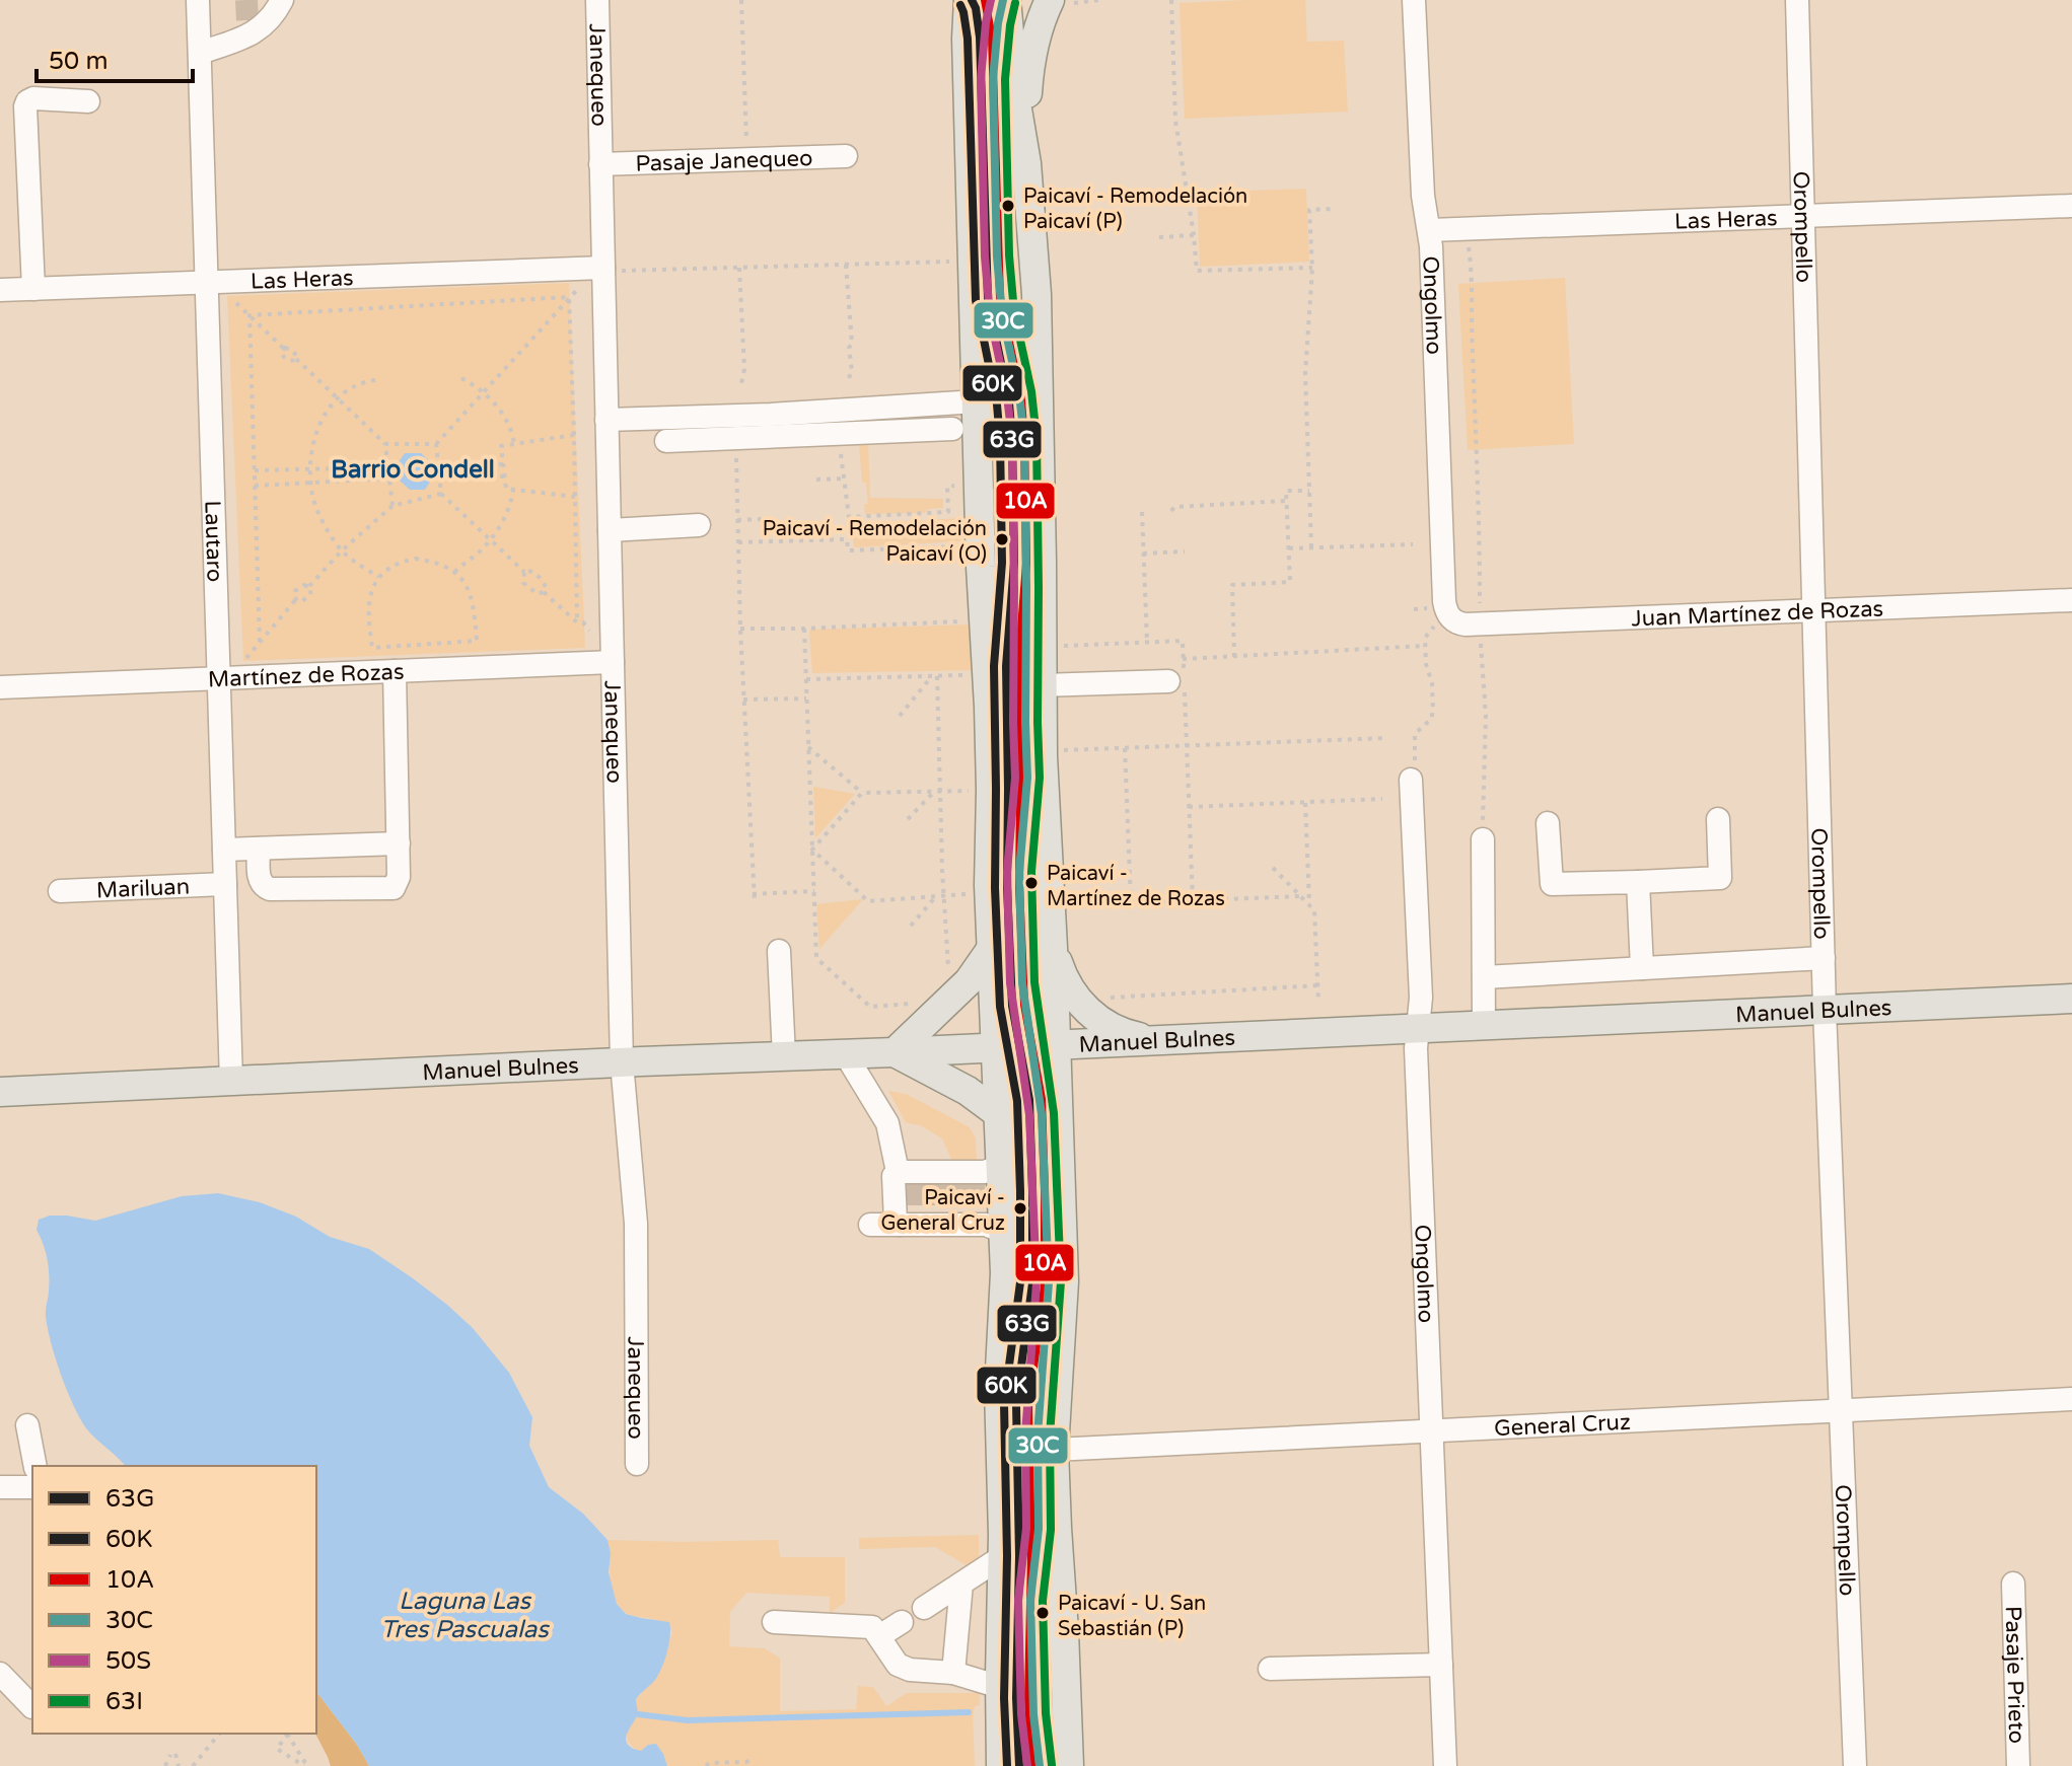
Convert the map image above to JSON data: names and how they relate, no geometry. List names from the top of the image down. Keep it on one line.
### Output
{"streets":{"main road":["Manuel Bulnes"],"street":["Janequeo","Pasaje Janequeo","Las Heras","Orompello","Ongolmo","Lautaro","Juan Martínez de Rozas","Martínez de Rozas","Mariluan","General Cruz","Pasaje Prieto"]},"crossings":[["Janequeo","Pasaje Janequeo"],["Janequeo","Las Heras"],["Janequeo","Martínez de Rozas"],["Janequeo","Manuel Bulnes"],["Las Heras","Orompello"],["Las Heras","Ongolmo"],["Las Heras","Lautaro"],["Orompello","Juan Martínez de Rozas"],["Orompello","Manuel Bulnes"],["Orompello","General Cruz"],["Ongolmo","Juan Martínez de Rozas"],["Ongolmo","Manuel Bulnes"],["Ongolmo","General Cruz"],["Lautaro","Martínez de Rozas"],["Lautaro","Mariluan"],["Lautaro","Manuel Bulnes"]],"districts":["Barrio Condell"],"water":["Laguna Las Tres Pascualas"],"places":["Paicaví - Remodelación Paicaví (P)","Paicaví - Remodelación Paicaví (O)","Paicaví - Martínez de Rozas","Paicaví - General Cruz","Paicaví - U. San Sebastián (P)"],"lines":["transit line 63G","transit line 10A","transit line 30C","transit line 50S","transit line 63I","transit line 60K"],"legend":["63G","60K","10A","30C","50S","63I"],"scale_bar":"50 m"}
